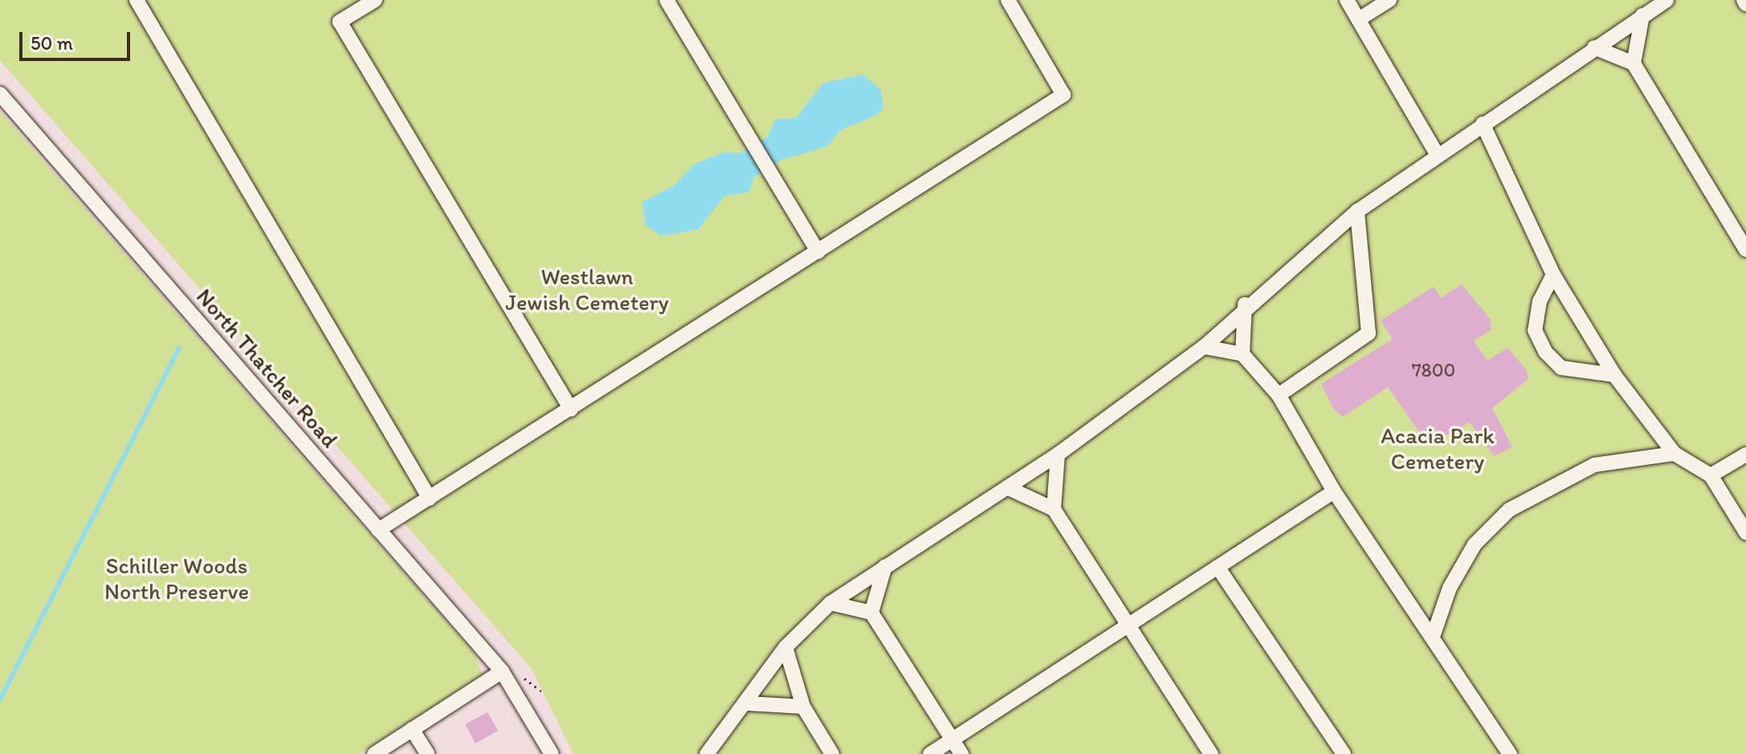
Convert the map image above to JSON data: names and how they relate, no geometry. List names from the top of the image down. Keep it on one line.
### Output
{"streets":{"street":["North Thatcher Road"]},"parks":["Westlawn Jewish Cemetery","Acacia Park Cemetery","Schiller Woods North Preserve"],"house_numbers":["7800"],"scale_bar":"50 m"}
